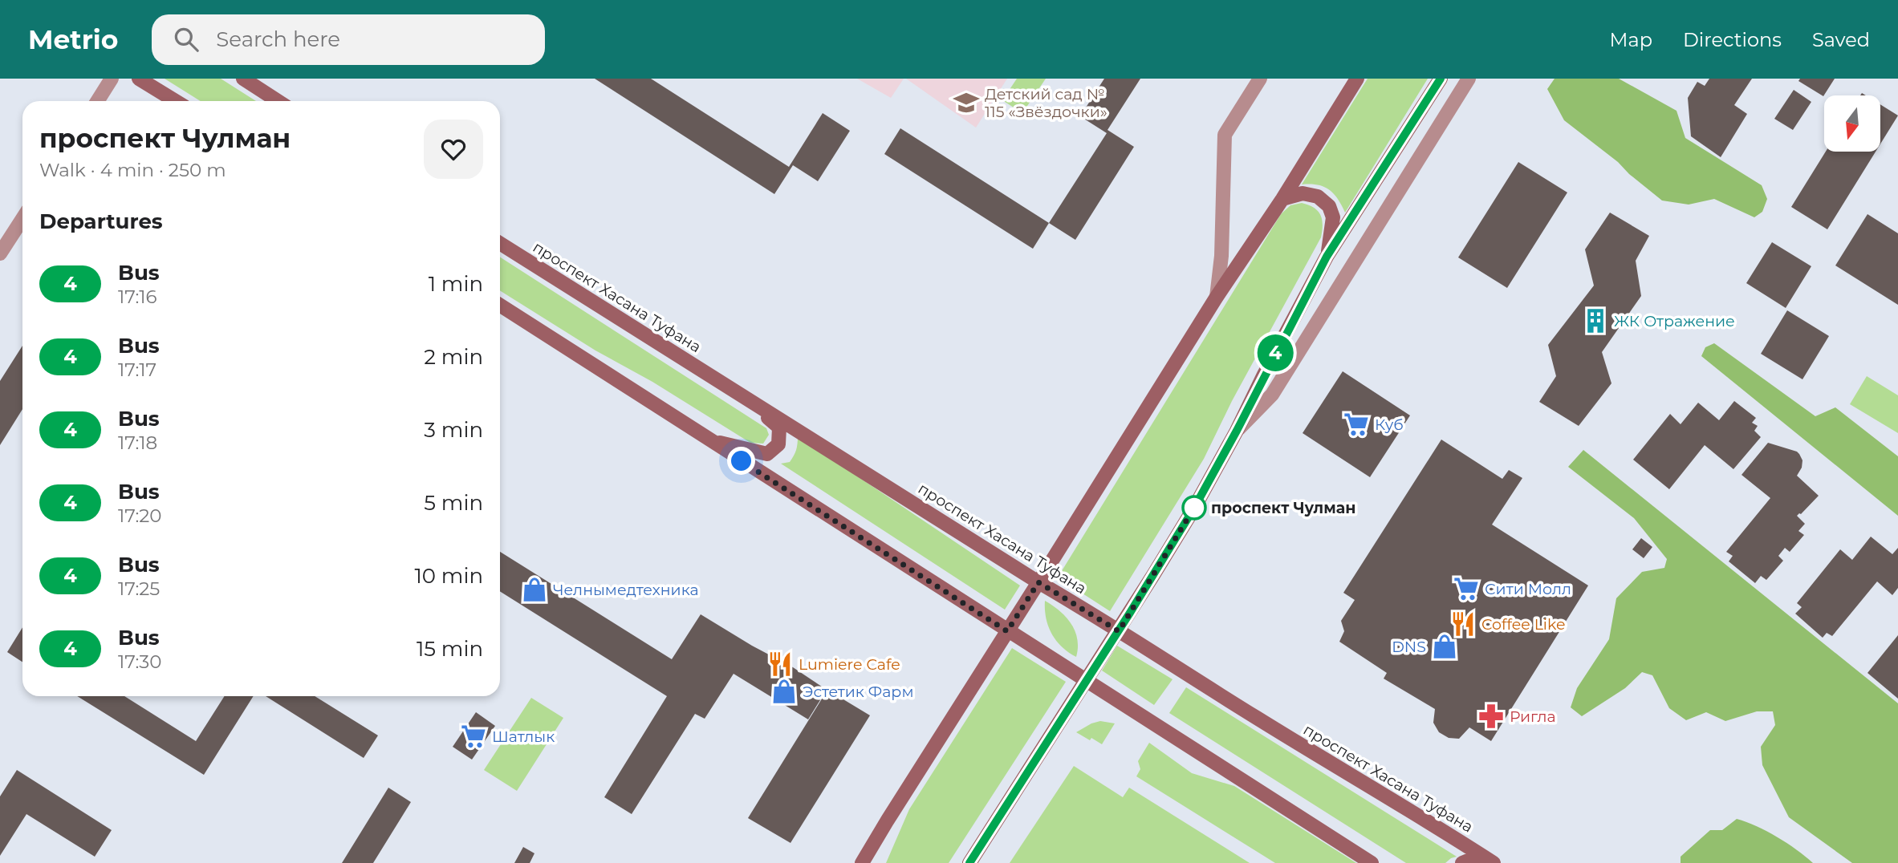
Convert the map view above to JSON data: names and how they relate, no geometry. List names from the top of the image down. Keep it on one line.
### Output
{"streets":{"main road":["проспект Хасана Туфана"]},"places":{"school or university":["Детский сад № 115 «Звёздочки»"],"building":["ЖК Отражение"],"supermarket":["Куб","Сити Молл","Шатлык"],"other":["проспект Чулман"],"shop":["Челнымедтехника","DNS","Эстетик Фарм"],"restaurant":["Coffee Like","Lumiere Cafe"],"pharmacy":["Ригла"]},"lines":["bus line 4"],"north":"bottom","page":{"header":"Metrio","search":"Search here","nav":["Map","Directions","Saved"],"on_map":"4","heading":[["проспект Чулман","Walk · 4 min · 250 m"],"Departures"],"list":[{"mark":"4","name":"Bus","note":"17:16","value":"1 min"},{"mark":"4","name":"Bus","note":"17:17","value":"2 min"},{"mark":"4","name":"Bus","note":"17:18","value":"3 min"},{"mark":"4","name":"Bus","note":"17:20","value":"5 min"},{"mark":"4","name":"Bus","note":"17:25","value":"10 min"},{"mark":"4","name":"Bus","note":"17:30","value":"15 min"}]}}
